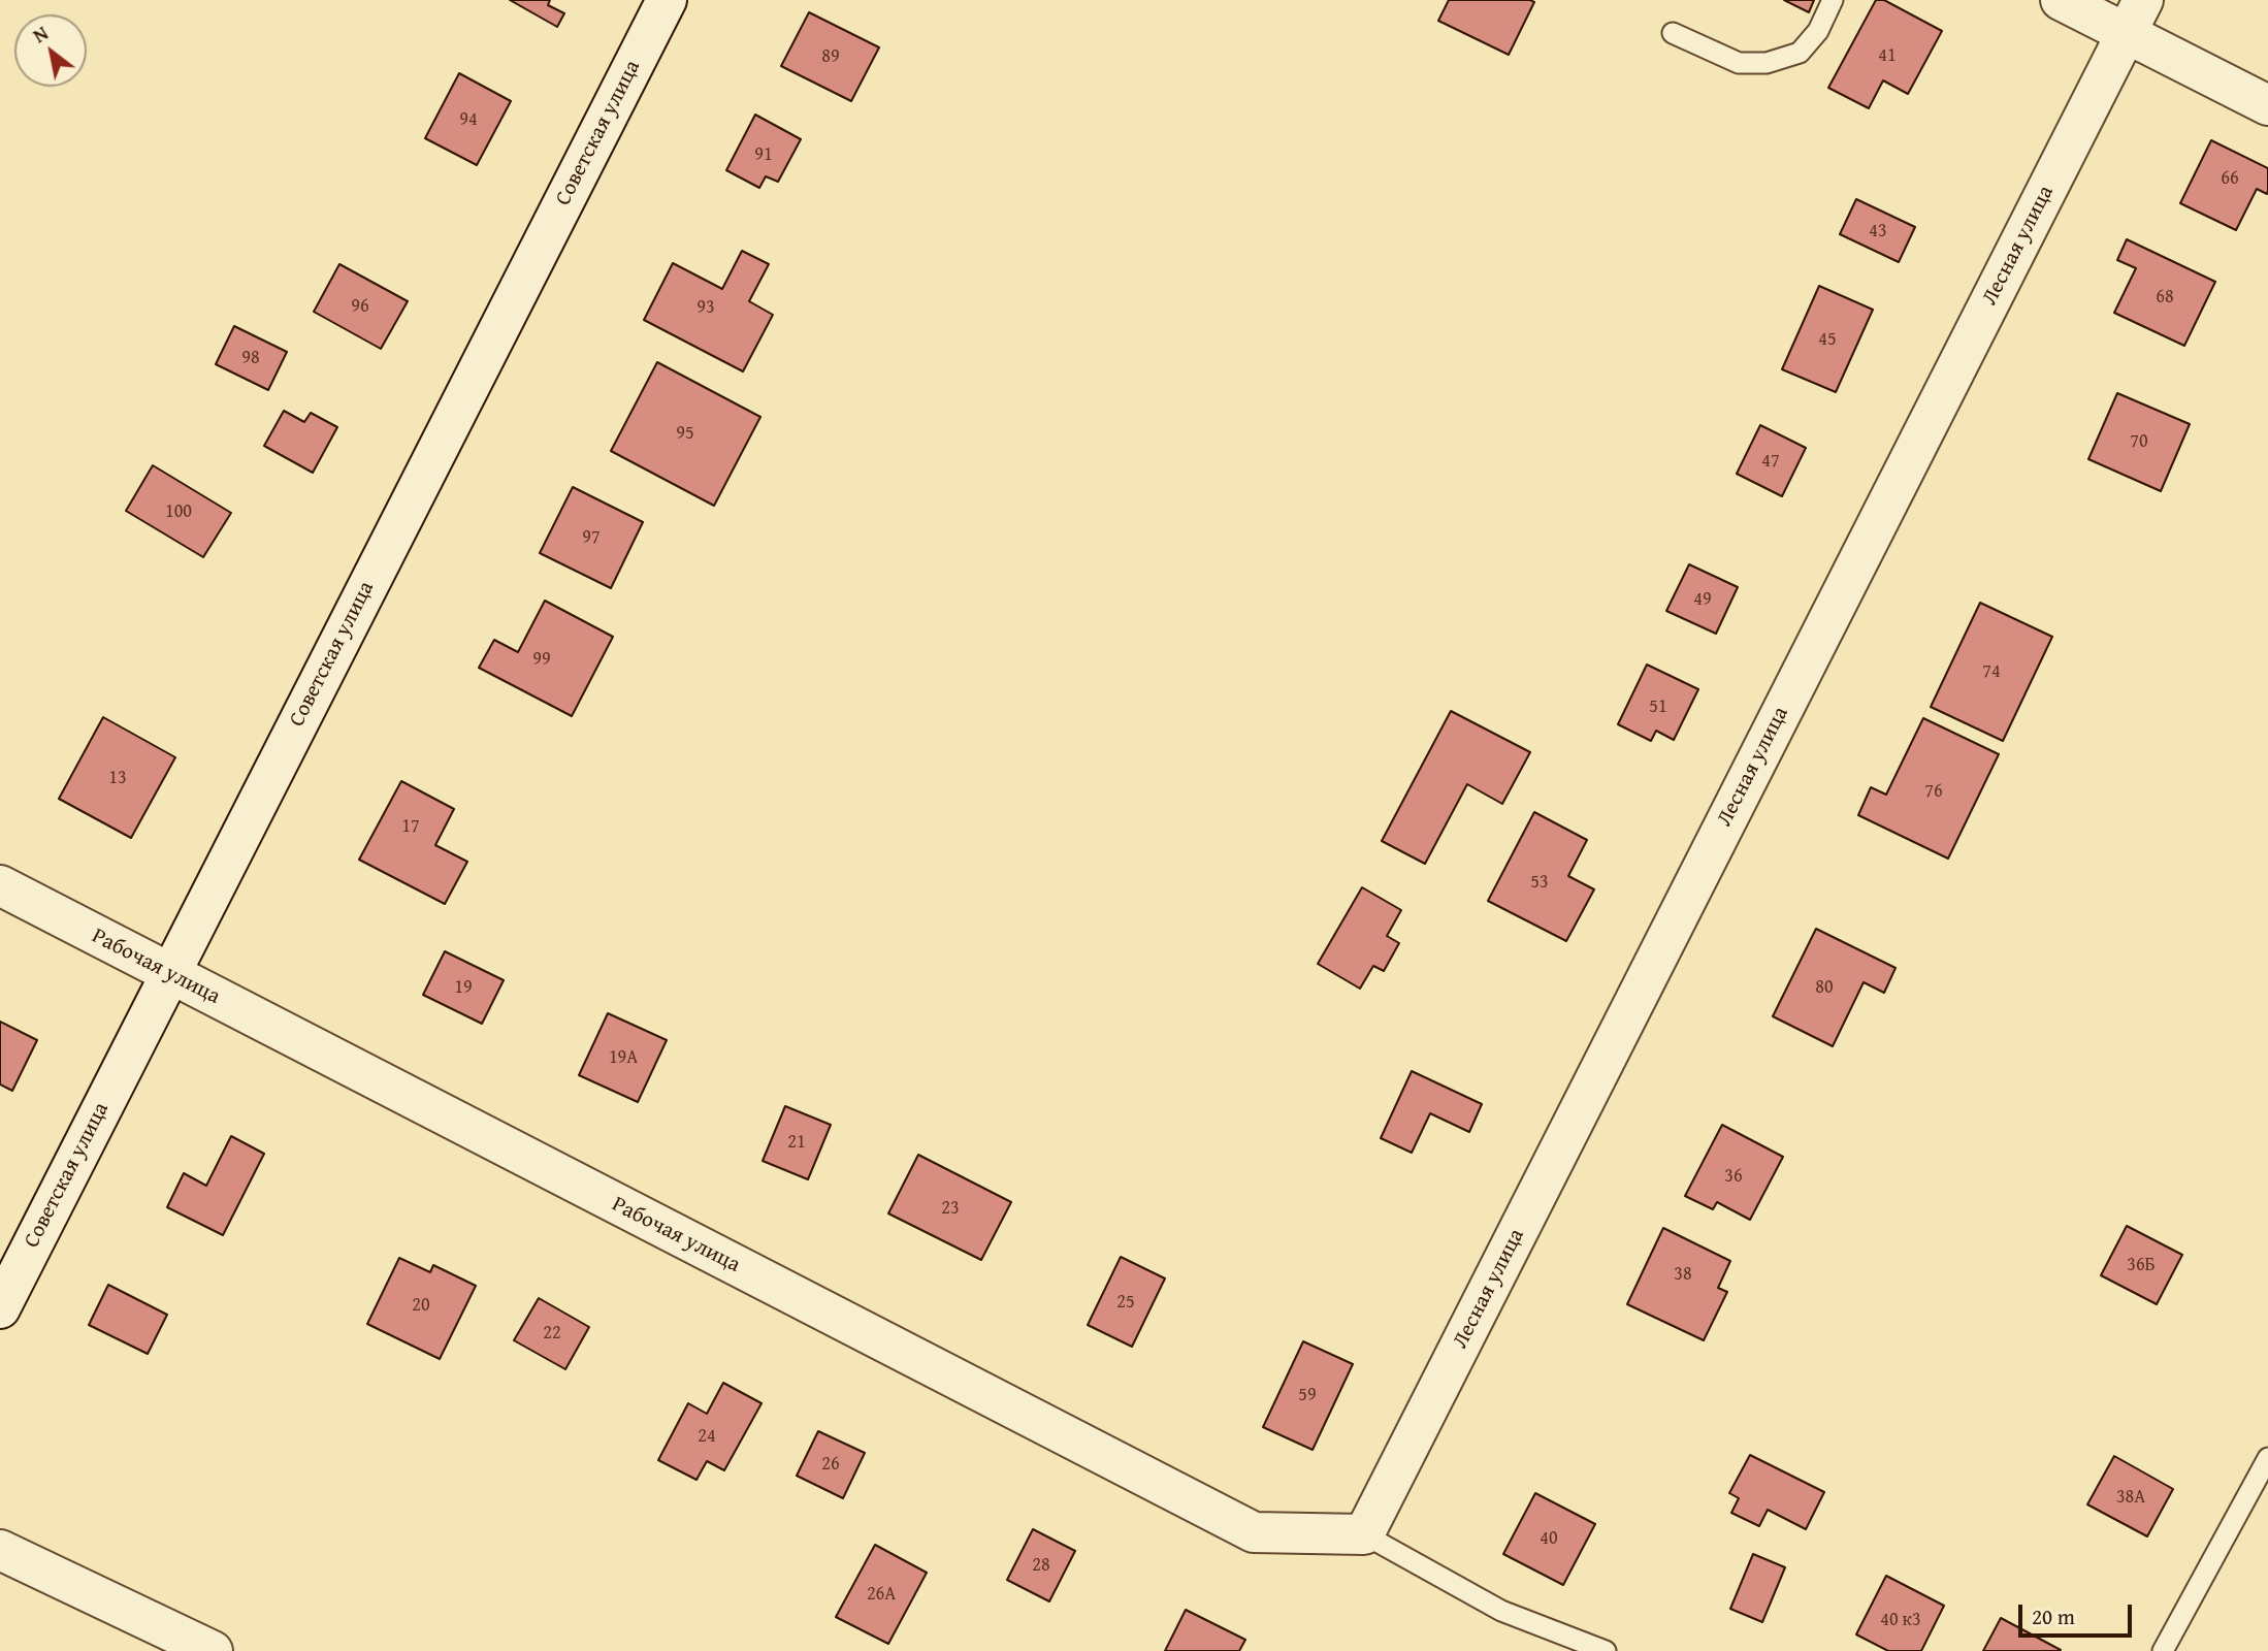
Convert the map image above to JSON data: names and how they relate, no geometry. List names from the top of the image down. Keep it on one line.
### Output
{"streets":{"street":["Советская улица","Лесная улица","Рабочая улица"]},"crossings":[["Советская улица","Рабочая улица"],["Лесная улица","Рабочая улица"]],"house_numbers":["41","89","94","91","66","43","68","96","93","45","98","95","70","47","100","97","49","99","74","51","13","76","17","53","19","80","19А","21","36","23","36Б","38","25","20","22","59","24","26","38А","40","28","26А","40 к3"],"scale_bar":"20 m","north":"top left"}
